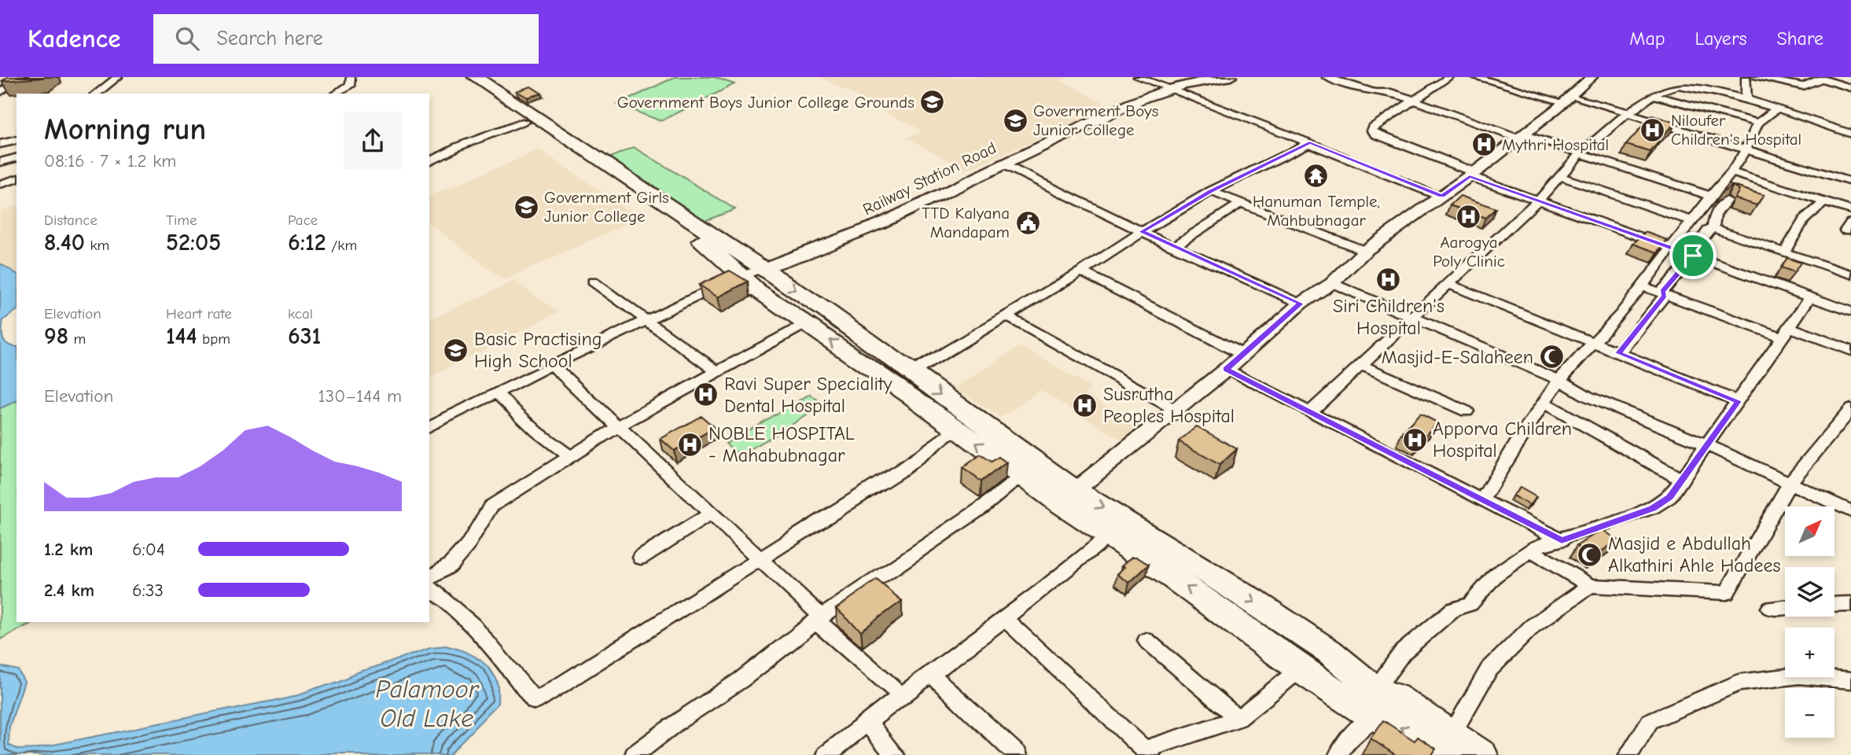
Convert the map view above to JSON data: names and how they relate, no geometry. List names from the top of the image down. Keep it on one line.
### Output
{"streets":{"street":["Railway Station Road"]},"water":["Palamoor Old Lake"],"places":{"school or university":["Government Boys Junior College Grounds","Government Boys Junior College","Government Girls Junior College","Basic Practising High School"],"hospital":["Niloufer Children's Hospital","Mythri Hospital","Aarogya Poly Clinic","Siri Children's Hospital","Ravi Super Speciality Dental Hospital","Susrutha Peoples Hospital","Apporva Children Hospital","NOBLE HOSPITAL - Mahabubnagar"],"temple":["Hanuman Temple, Mahbubnagar"],"public building":["TTD Kalyana Mandapam"],"mosque":["Masjid-E-Salaheen","Masjid e Abdullah Alkathiri Ahle Hadees"]},"north":"top right","page":{"header":"Kadence","search":"Search here","nav":["Map","Layers","Share"],"heading":["Morning run","08:16 · 7 × 1.2 km"],"stats":[["Distance","8.40 km"],["Time","52:05"],["Pace","6:12 /km"],["Elevation","98 m"],["Heart rate","144 bpm"],["kcal","631"]],"chart":["Elevation","130–144 m"],"map_buttons":["+","−"],"list":[{"name":"1.2 km","note":"6:04"},{"name":"2.4 km","note":"6:33"}]}}
